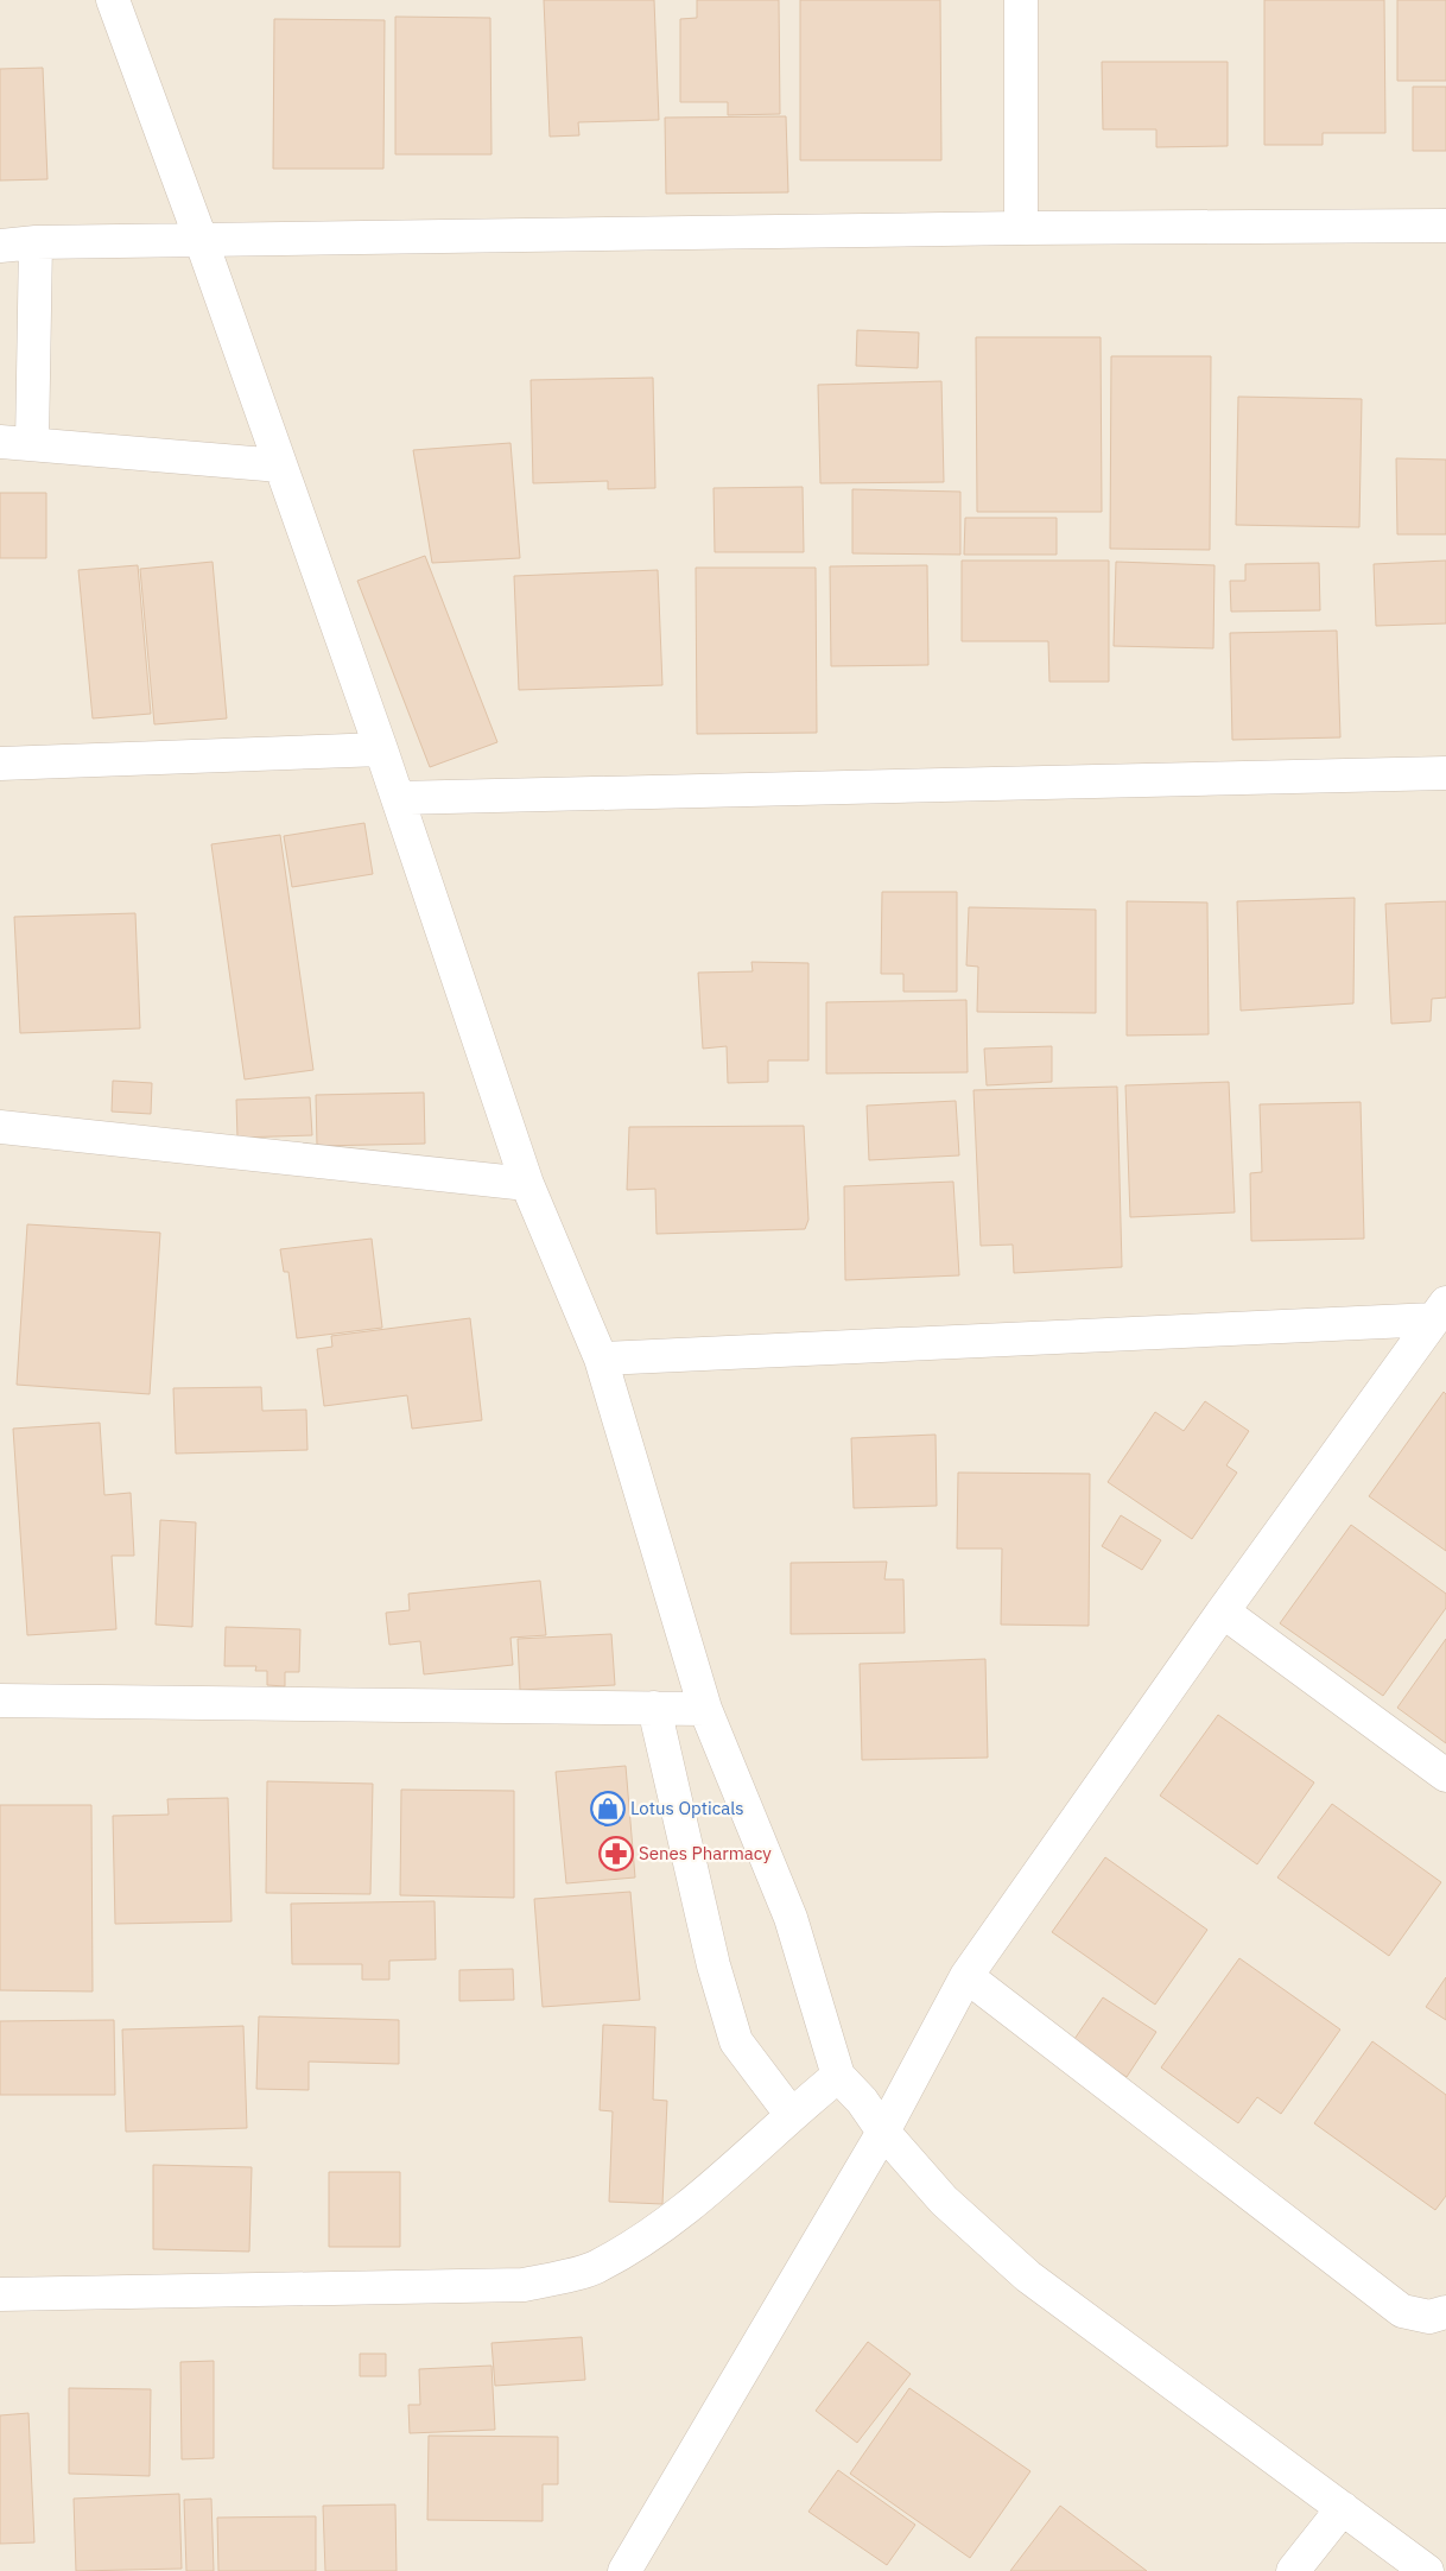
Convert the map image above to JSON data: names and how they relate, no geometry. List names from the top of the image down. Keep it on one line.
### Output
{"places":{"shop":["Lotus Opticals"],"pharmacy":["Senes Pharmacy"]}}
